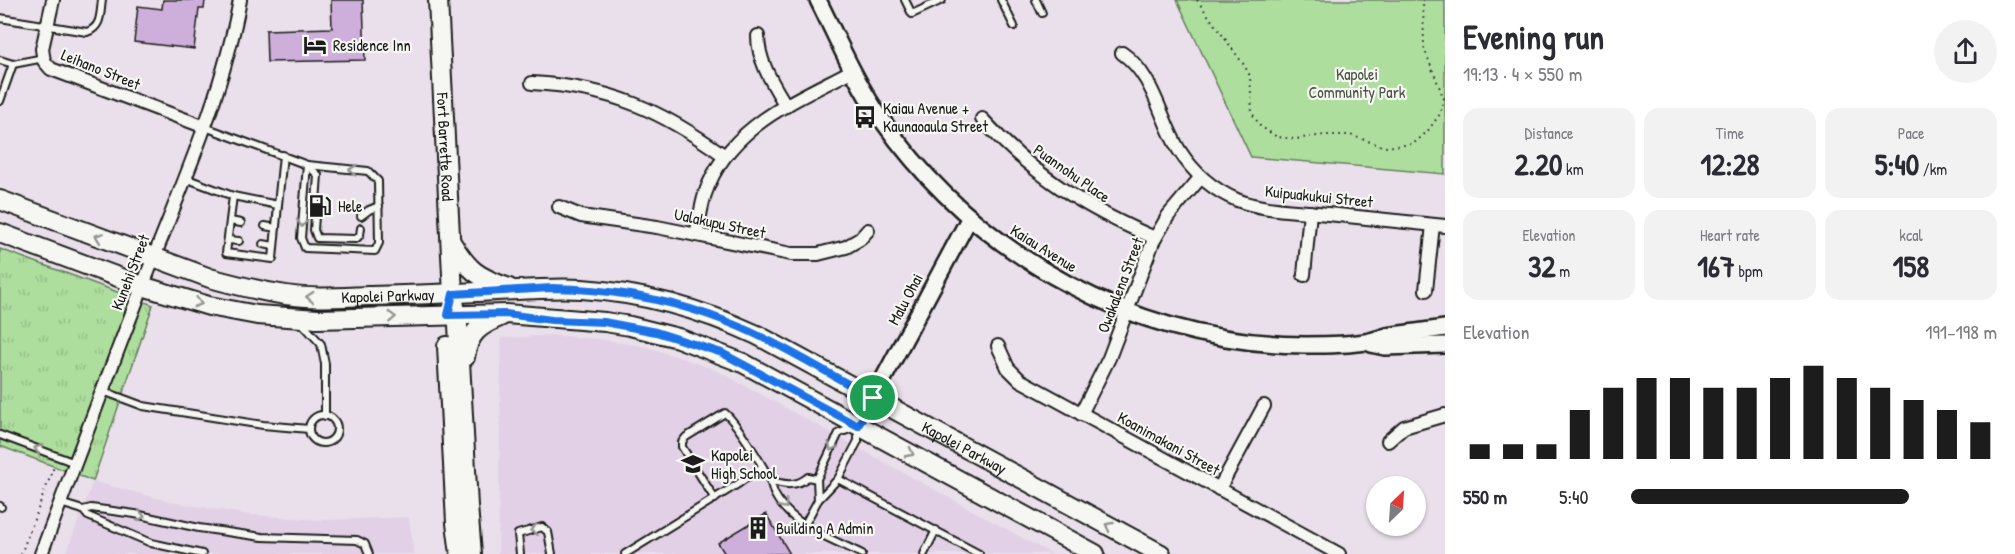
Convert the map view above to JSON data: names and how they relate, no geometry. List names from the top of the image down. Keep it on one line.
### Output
{"streets":{"main road":["Fort Barrette Road","Kapolei Parkway"],"street":["Leihano Street","Puannohu Place","Kuipuakukui Street","Ualakupu Street","Kaiau Avenue","Kunehi Street","Owakalena Street","Malu Ohai","Koanimakani Street"]},"crossings":[["Leihano Street","Kunehi Street"],["Fort Barrette Road","Kapolei Parkway"],["Puannohu Place","Owakalena Street"],["Kuipuakukui Street","Owakalena Street"],["Kaiau Avenue","Owakalena Street"],["Kaiau Avenue","Malu Ohai"],["Kunehi Street","Kapolei Parkway"],["Owakalena Street","Koanimakani Street"],["Kapolei Parkway","Malu Ohai"]],"parks":["Kapolei Community Park"],"places":{"hotel":["Residence Inn"],"bus stop":["Kaiau Avenue + Kaunaoaula Street"],"fuel station":["Hele"],"school or university":["Kapolei High School"],"building":["Building A Admin"]},"north":"top right","page":{"heading":["Evening run","19:13 · 4 × 550 m"],"stats":[["Distance","2.20 km"],["Time","12:28"],["Pace","5:40 /km"],["Elevation","32 m"],["Heart rate","167 bpm"],["kcal","158"]],"chart":["Elevation","191–198 m"],"list":[{"name":"550 m","note":"5:40"}]}}
